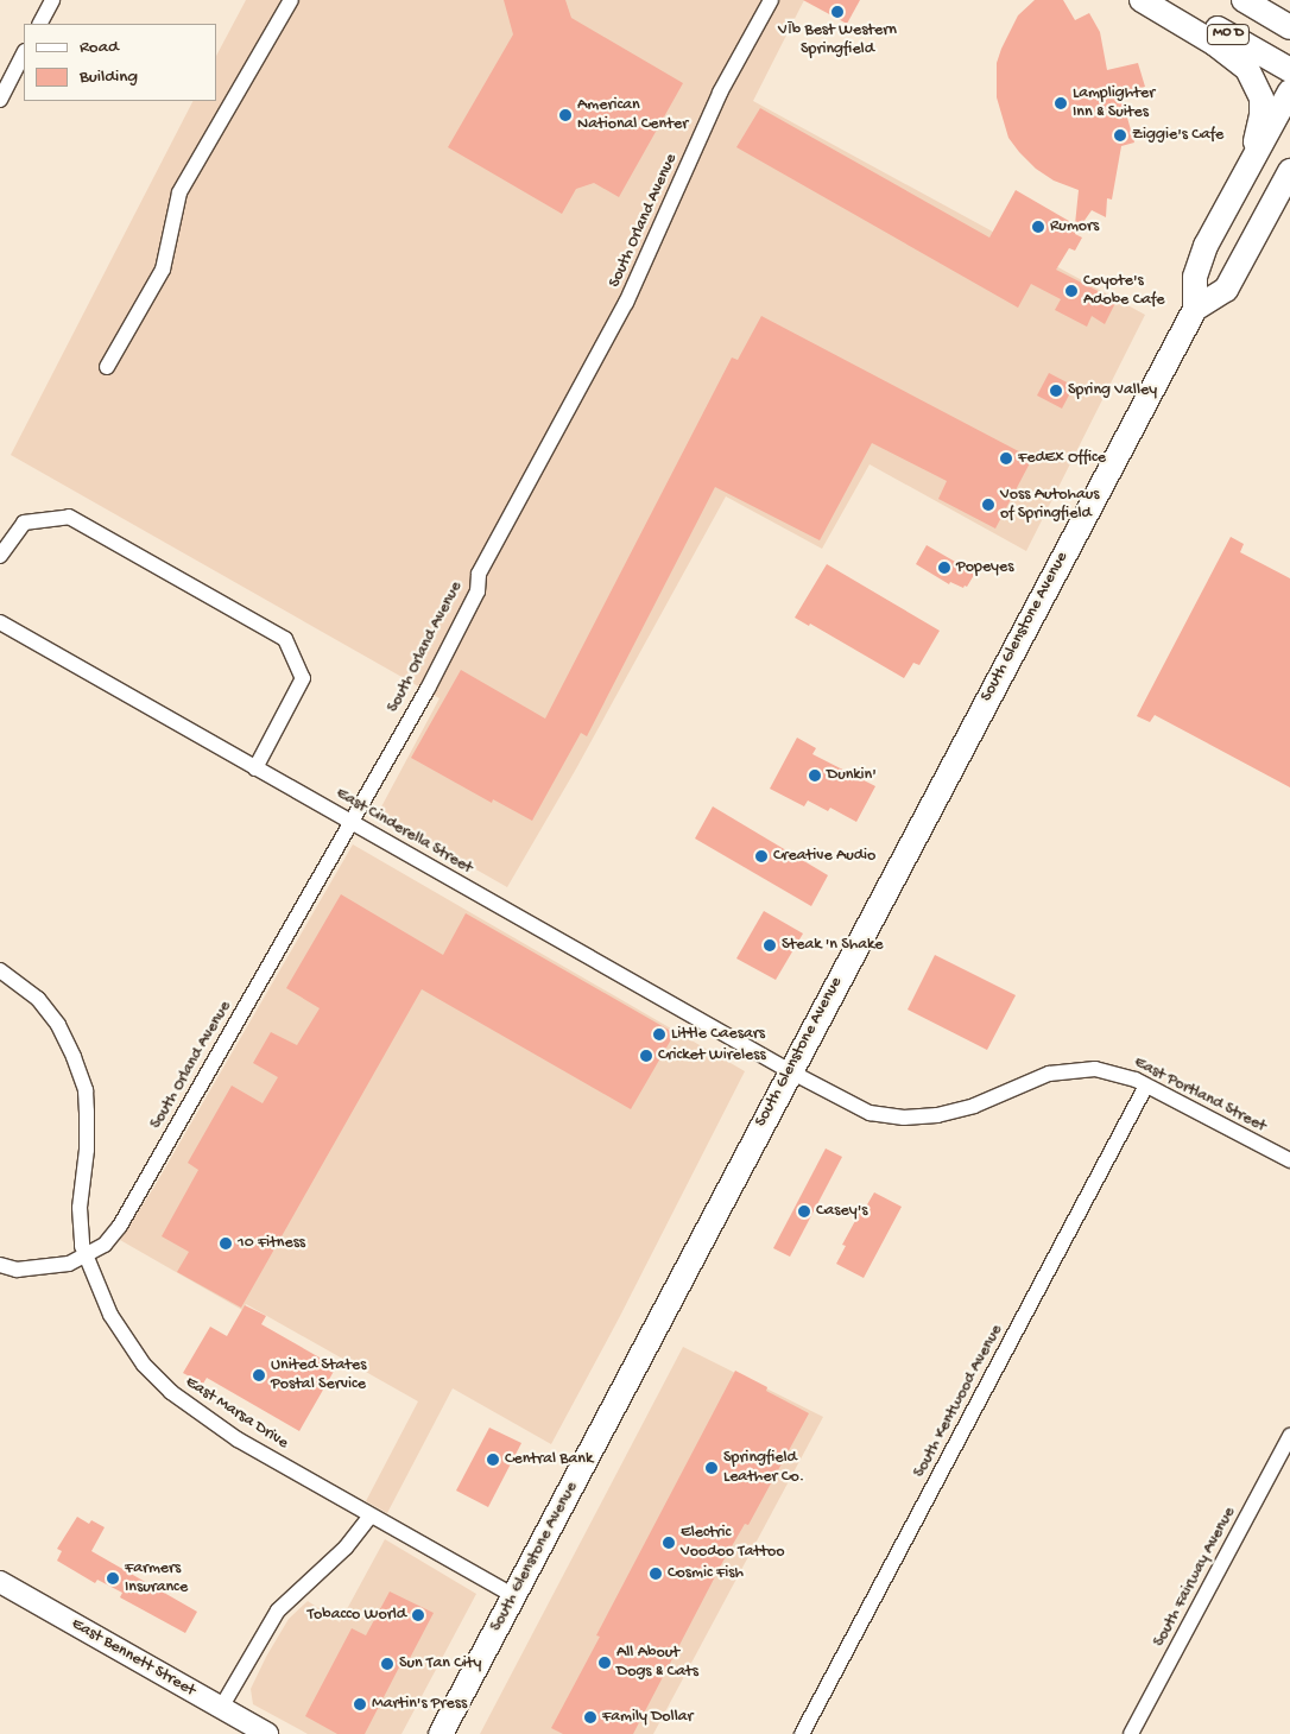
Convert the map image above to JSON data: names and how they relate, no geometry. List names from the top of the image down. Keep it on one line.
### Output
{"streets":{"main road":["MO D","South Glenstone Avenue"],"street":["South Orland Avenue","East Cinderella Street","East Portland Street","South Kentwood Avenue","East Marsa Drive","South Fairway Avenue","East Bennett Street"]},"crossings":[["South Orland Avenue","East Cinderella Street"],["South Orland Avenue","East Marsa Drive"],["South Glenstone Avenue","East Cinderella Street"],["South Glenstone Avenue","East Portland Street"],["South Glenstone Avenue","East Marsa Drive"],["East Cinderella Street","East Portland Street"],["East Portland Street","South Kentwood Avenue"]],"places":["Vīb Best Western Springfield","Lamplighter Inn & Suites","American National Center","Ziggie's Cafe","Rumors","Coyote's Adobe Cafe","Spring Valley","FedEx Office","Voss Autohaus of Springfield","Popeyes","Dunkin'","Creative Audio","Steak 'n Shake","Little Caesars","Cricket Wireless","Casey's","10 Fitness","United States Postal Service","Central Bank","Springfield Leather Co.","Electric Voodoo Tattoo","Cosmic Fish","Farmers Insurance","Tobacco World","All About Dogs & Cats","Sun Tan City","Martin's Press","Family Dollar"],"legend":["Road","Building"]}
